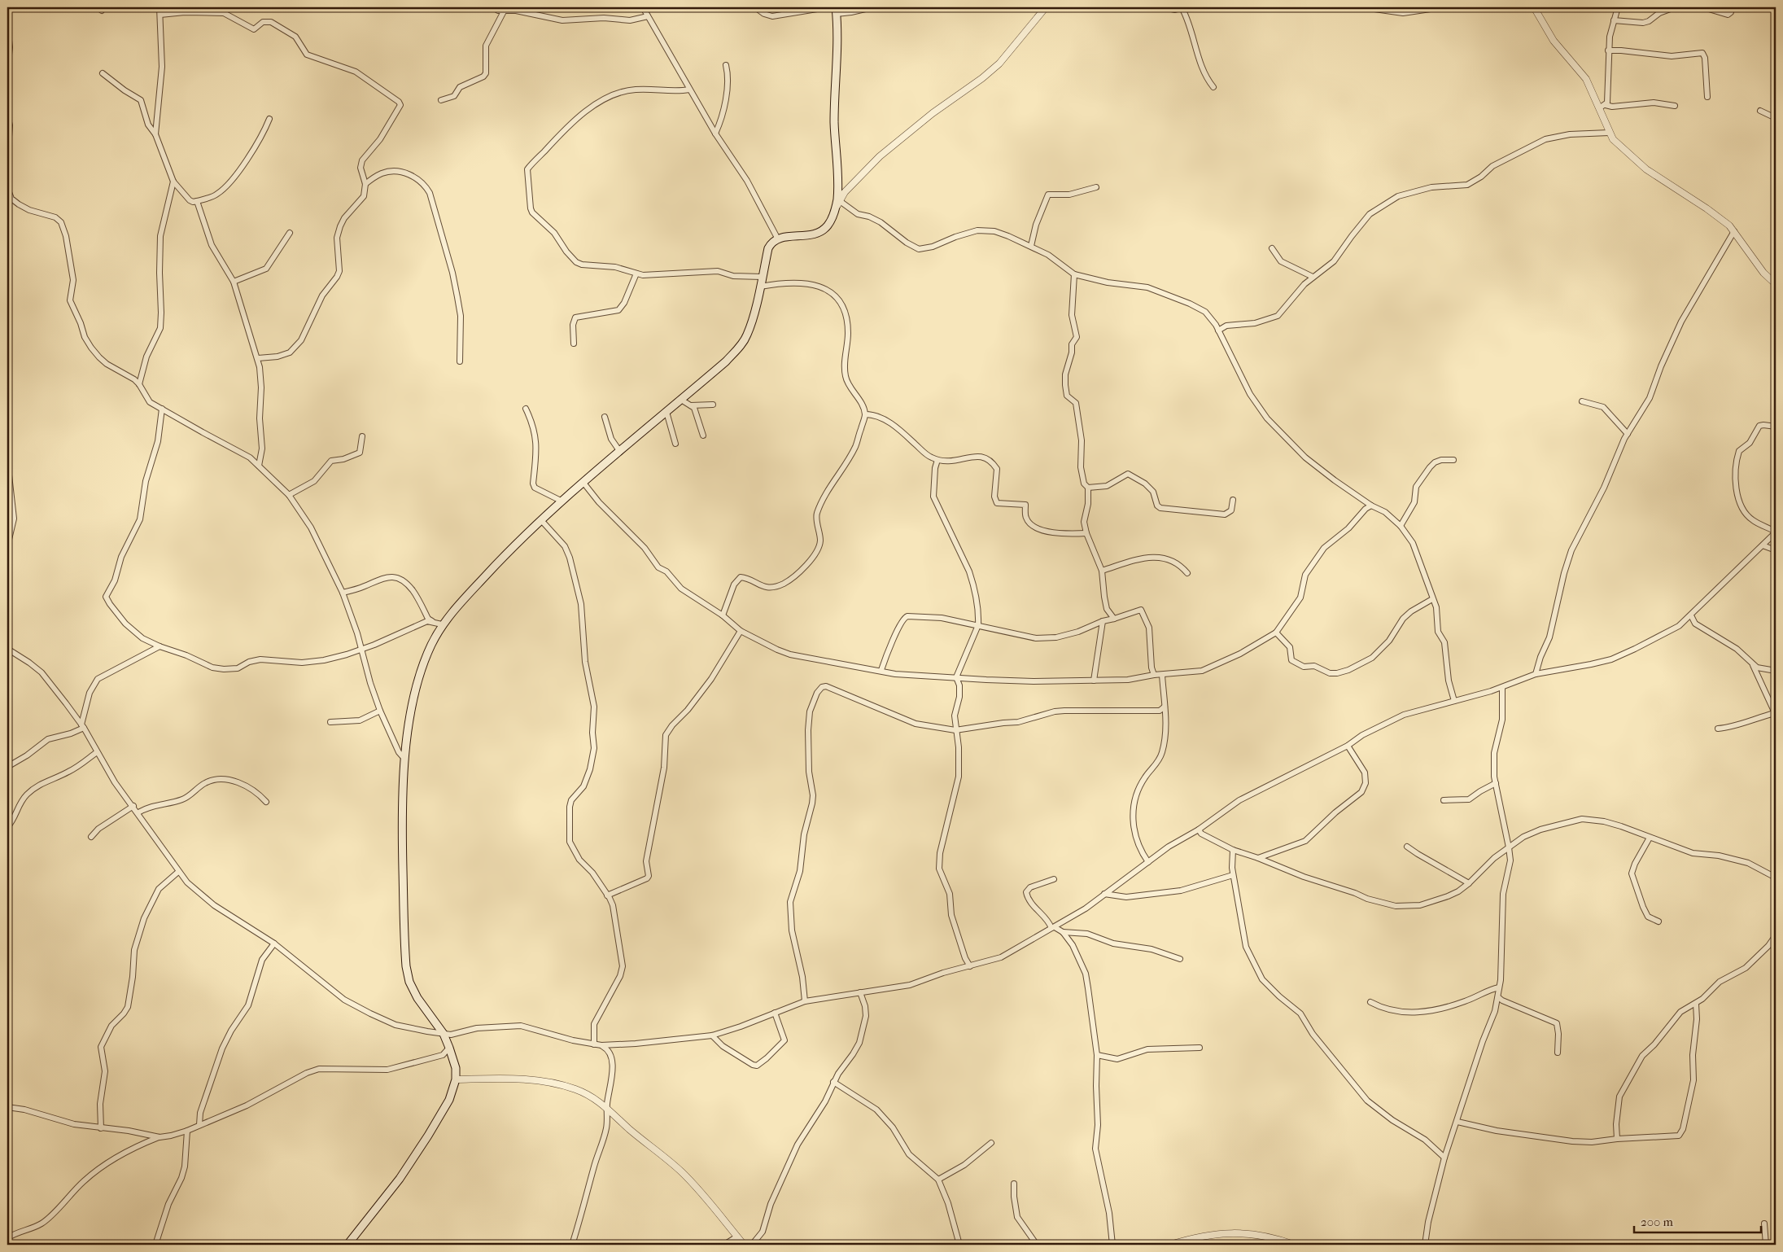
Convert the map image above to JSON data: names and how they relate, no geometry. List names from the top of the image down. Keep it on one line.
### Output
{"scale_bar":"200 m"}
